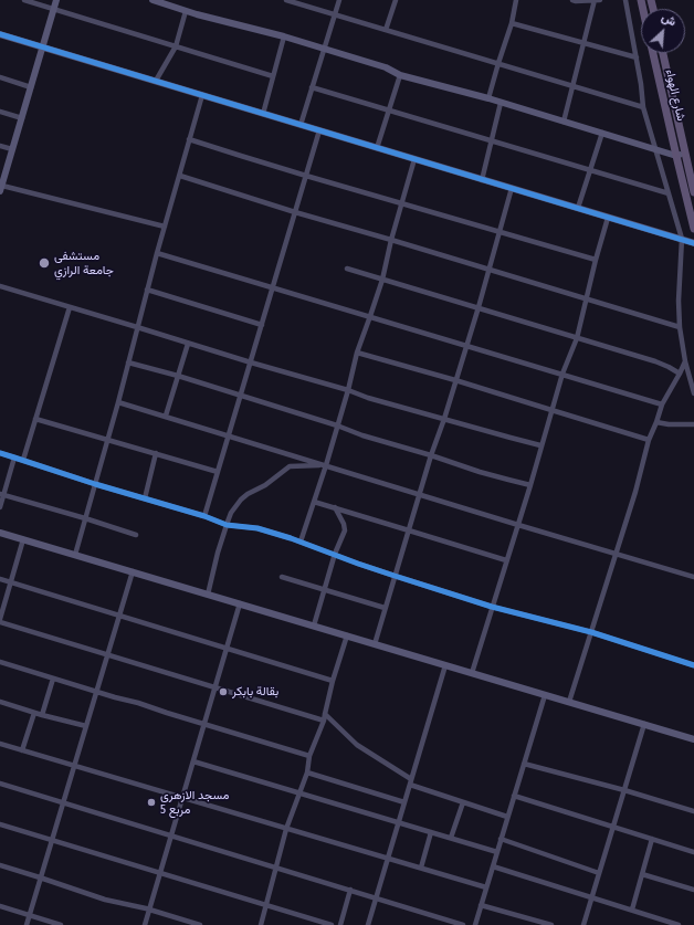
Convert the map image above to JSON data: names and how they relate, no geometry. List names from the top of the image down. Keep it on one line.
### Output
{"streets":{"main road":["شارع الهواء"]},"places":["مستشفى جامعة الرازي","بقالة بابكر","مسجد الازهري مربع 5"],"north":"top right"}
